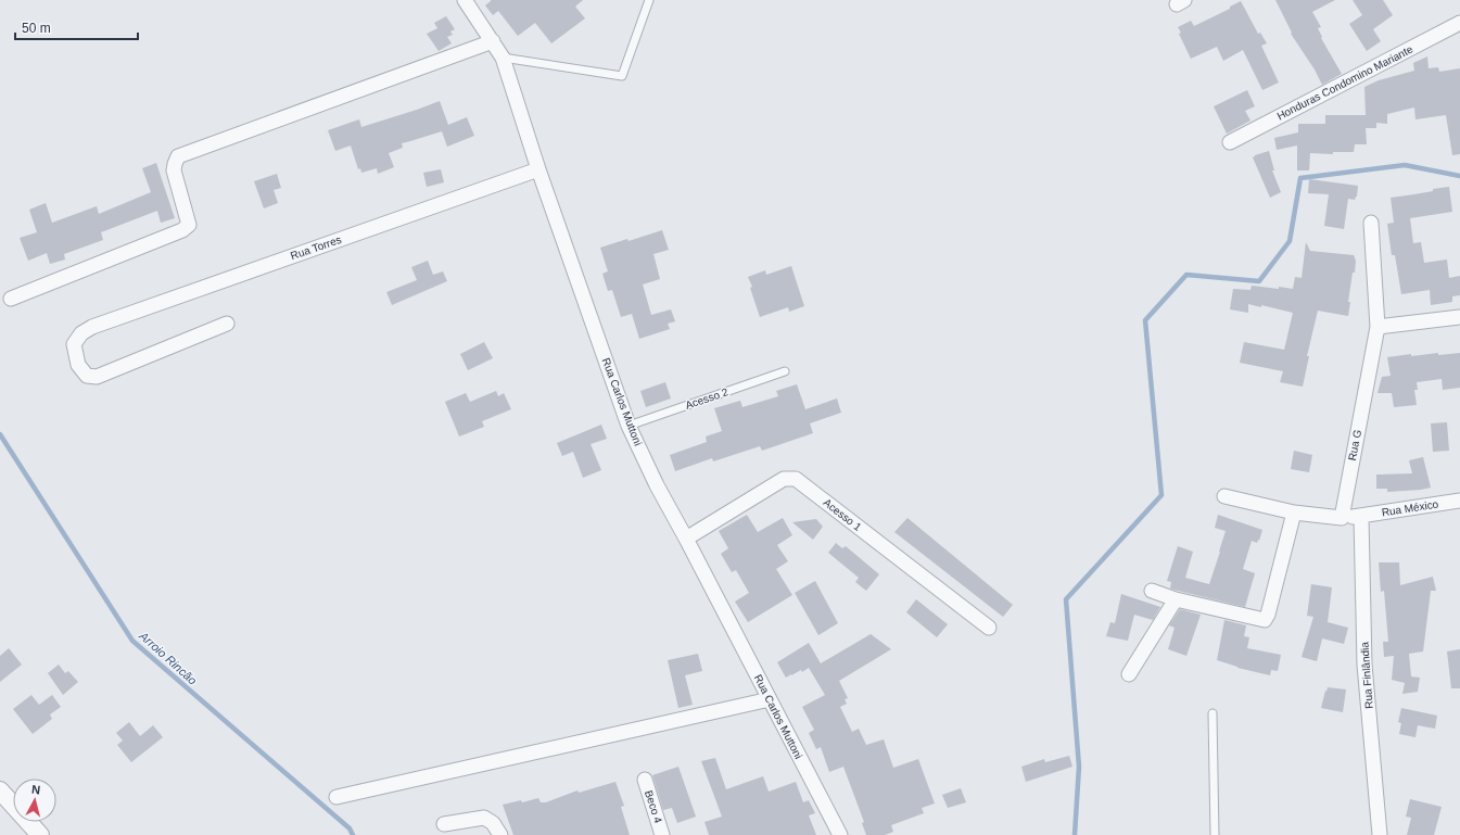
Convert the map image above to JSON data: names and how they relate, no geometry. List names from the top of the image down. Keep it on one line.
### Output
{"streets":{"street":["Honduras Condomino Mariante","Rua Torres","Rua Carlos Muttoni","Rua G","Rua México","Acesso 1","Rua Finlândia","Beco 4"],"lane":["Acesso 2"]},"crossings":[["Rua Torres","Rua Carlos Muttoni"],["Acesso 2","Rua Carlos Muttoni"],["Rua Carlos Muttoni","Acesso 1"],["Rua G","Rua México"],["Rua México","Rua Finlândia"]],"water":["Arroio Rincão"],"scale_bar":"50 m","north":"top"}
